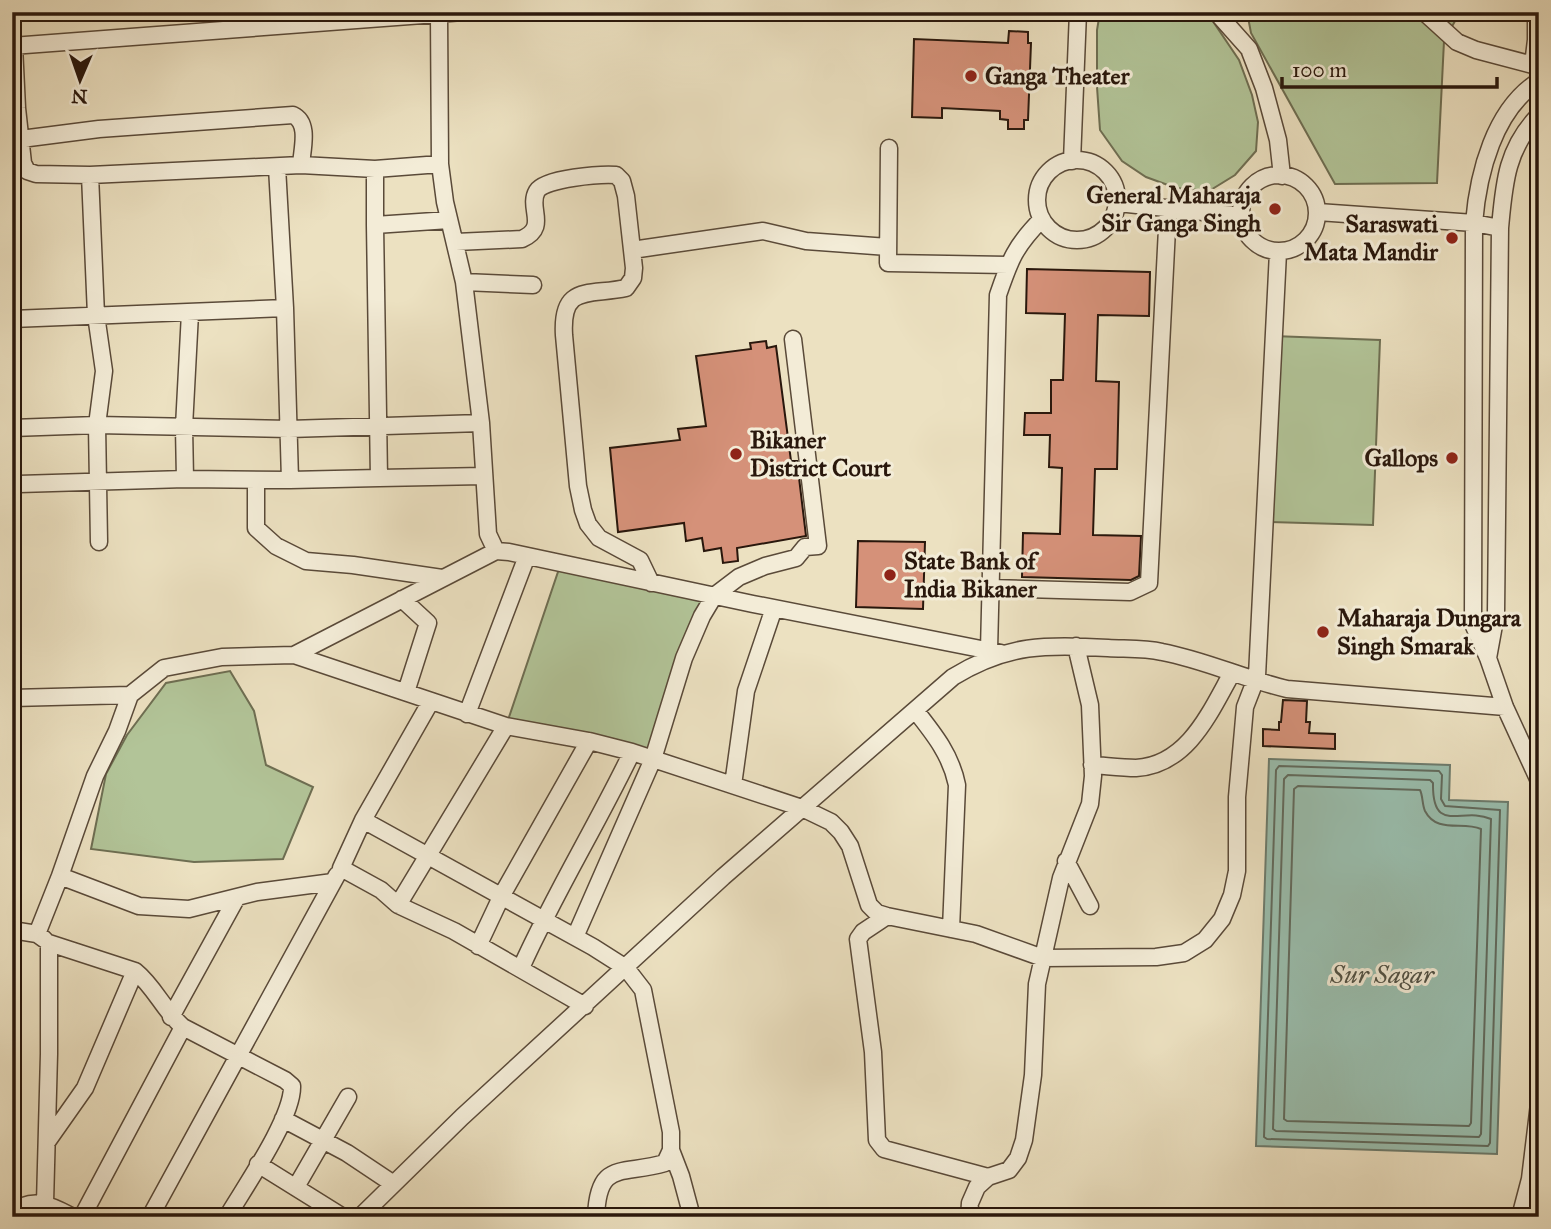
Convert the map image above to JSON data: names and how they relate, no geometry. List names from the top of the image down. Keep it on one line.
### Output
{"water":["Sur Sagar"],"places":["Ganga Theater","General Maharaja Sir Ganga Singh","Saraswati Mata Mandir","Bikaner District Court","Gallops","State Bank of India Bikaner","Maharaja Dungara Singh Smarak"],"scale_bar":"100 m","north":"bottom"}
